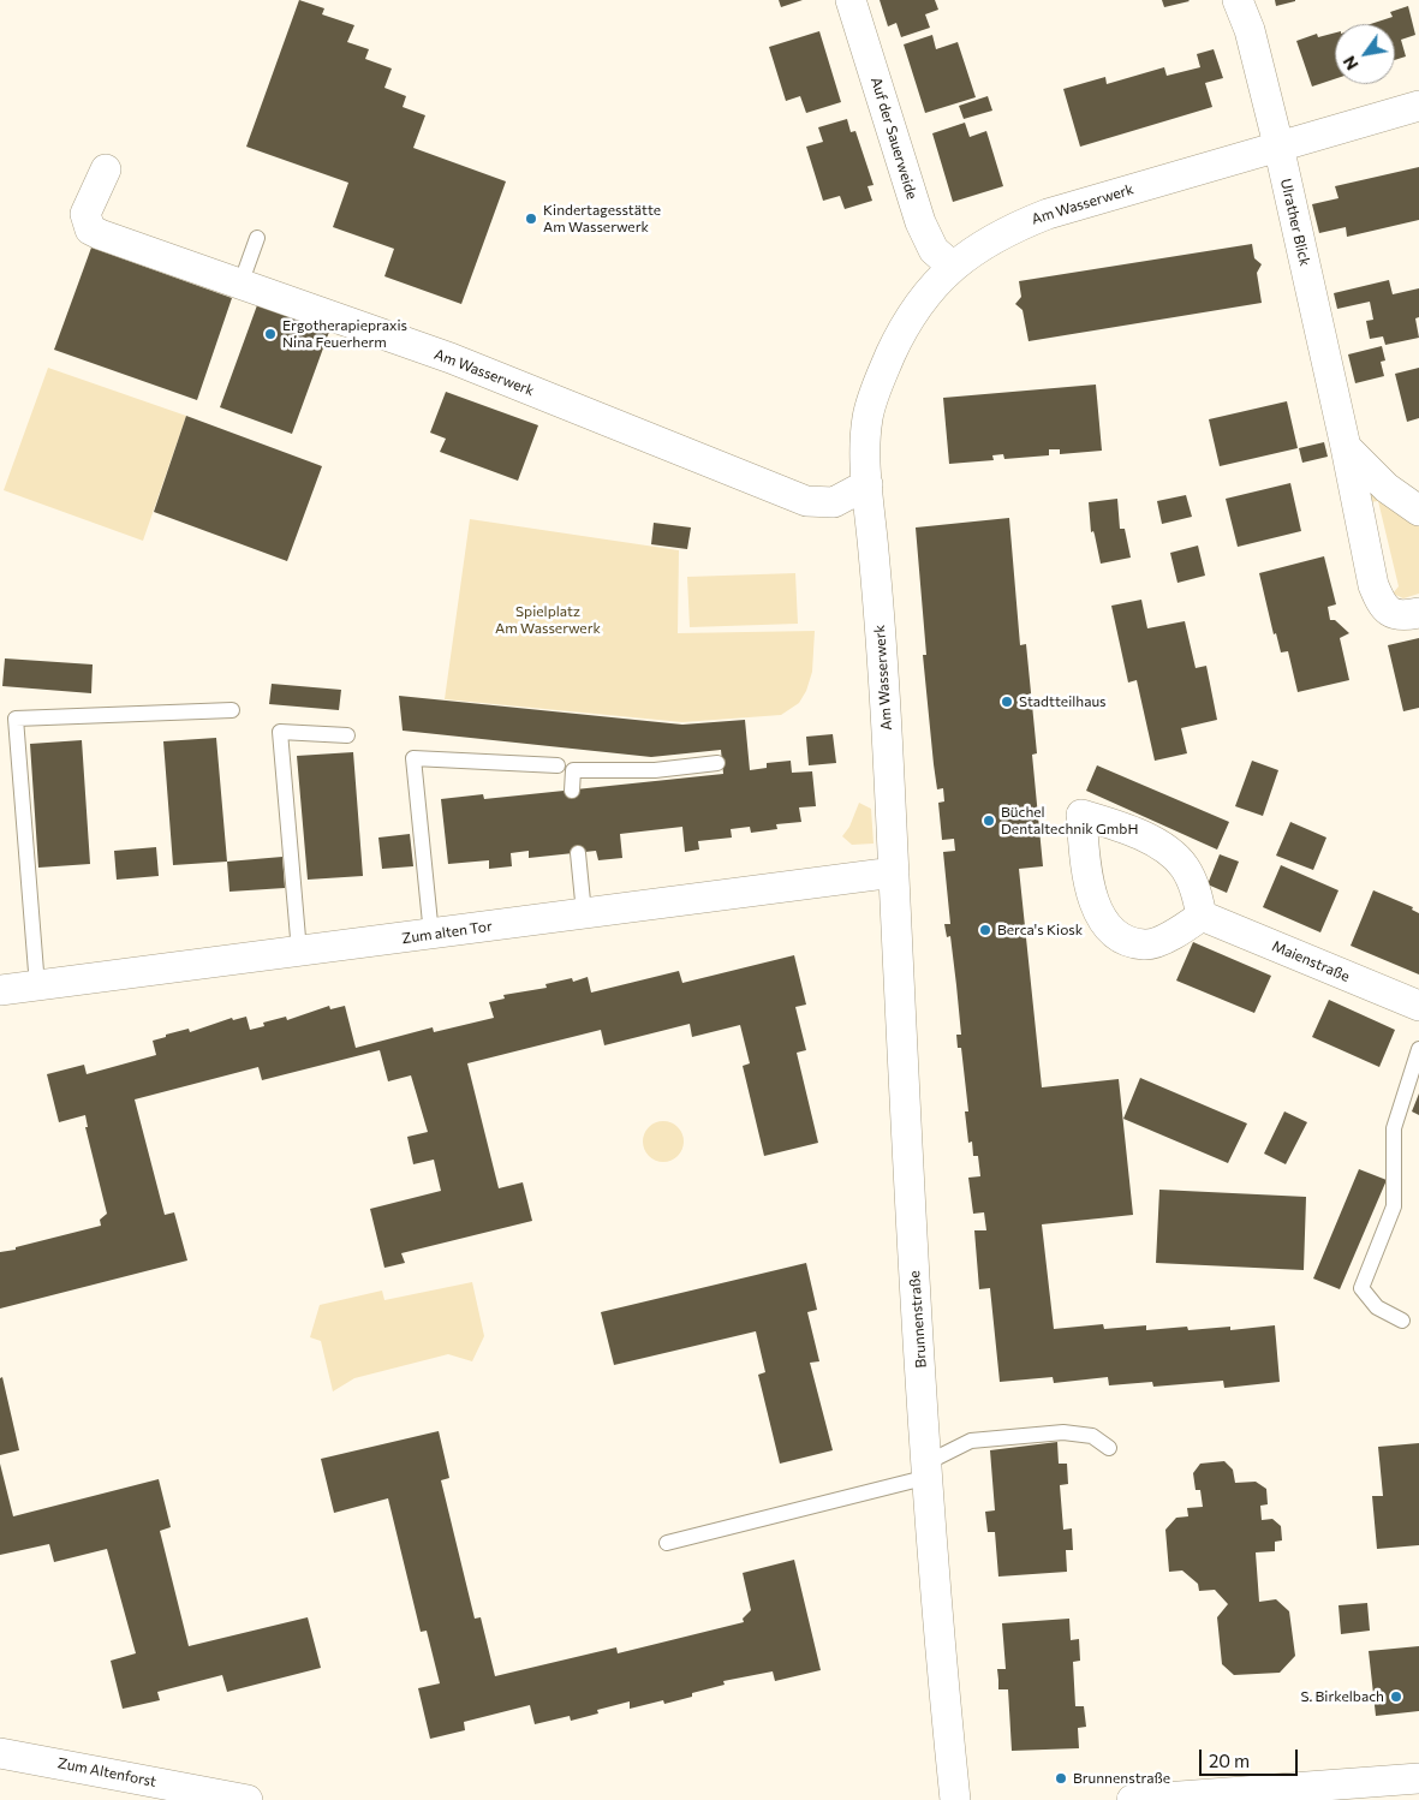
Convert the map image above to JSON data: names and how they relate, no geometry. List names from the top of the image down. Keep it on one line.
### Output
{"streets":{"street":["Auf der Sauerweide","Am Wasserwerk","Ulrather Blick","Zum alten Tor","Maienstraße","Brunnenstraße","Zum Altenforst"]},"crossings":[["Auf der Sauerweide","Am Wasserwerk"],["Am Wasserwerk","Ulrather Blick"],["Am Wasserwerk","Zum alten Tor"],["Am Wasserwerk","Brunnenstraße"],["Zum alten Tor","Brunnenstraße"]],"parks":["Spielplatz Am Wasserwerk"],"places":["Kindertagesstätte Am Wasserwerk","Ergotherapiepraxis Nina Feuerherm","Stadtteilhaus","Büchel Dentaltechnik GmbH","Berca's Kiosk","S. Birkelbach","Brunnenstraße"],"scale_bar":"20 m","north":"bottom left"}
